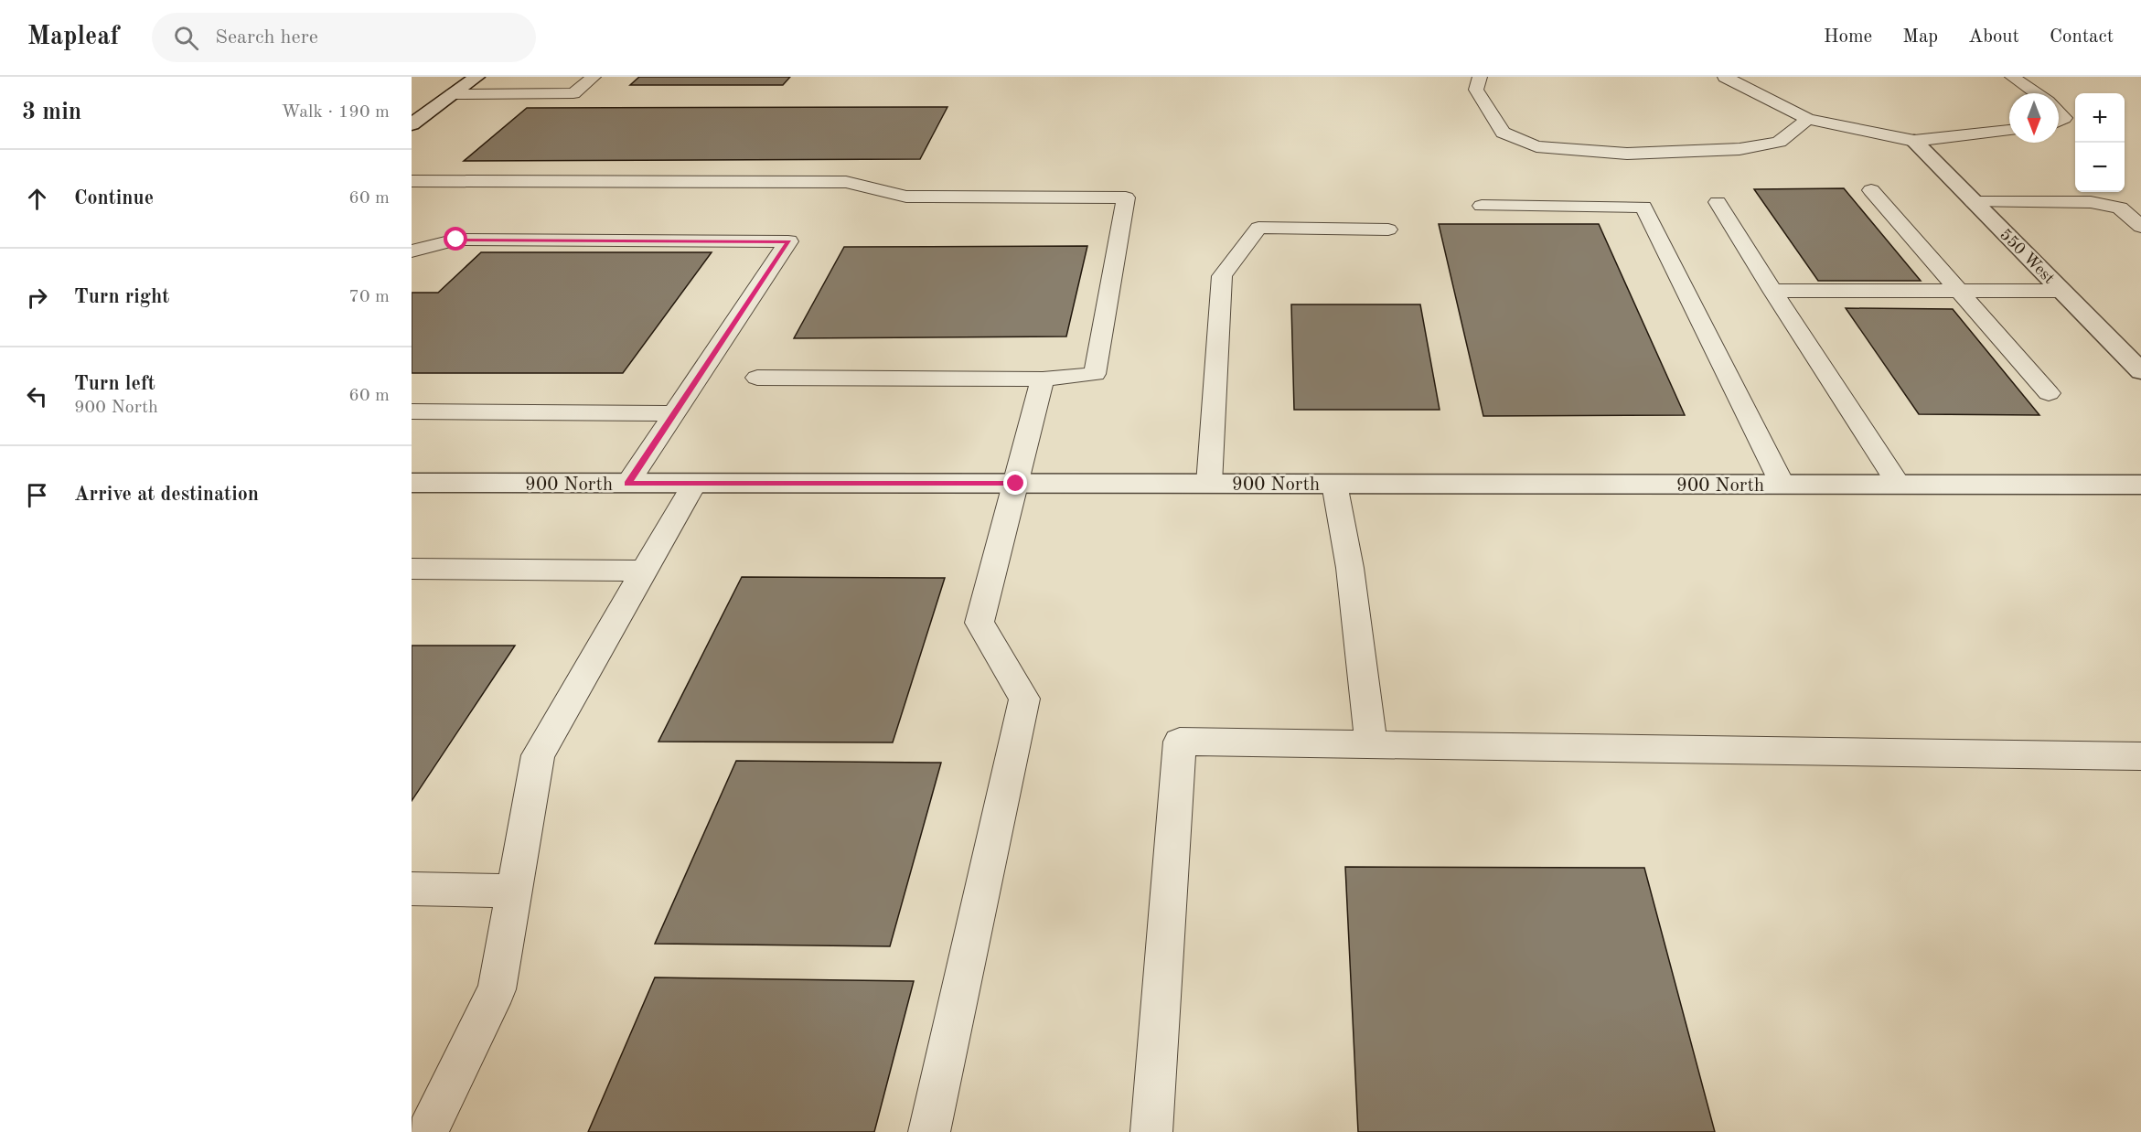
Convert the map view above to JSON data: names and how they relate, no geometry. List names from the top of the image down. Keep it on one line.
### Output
{"streets":{"street":["550 West","900 North"]},"north":"bottom","page":{"header":"Mapleaf","search":"Search here","nav":["Home","Map","About","Contact"],"heading":["3 min","Walk · 190 m"],"map_buttons":["+","−"],"list":[["Continue","60 m"],["Turn right","70 m"],["Turn left","900 North","60 m"],"Arrive at destination"]}}
